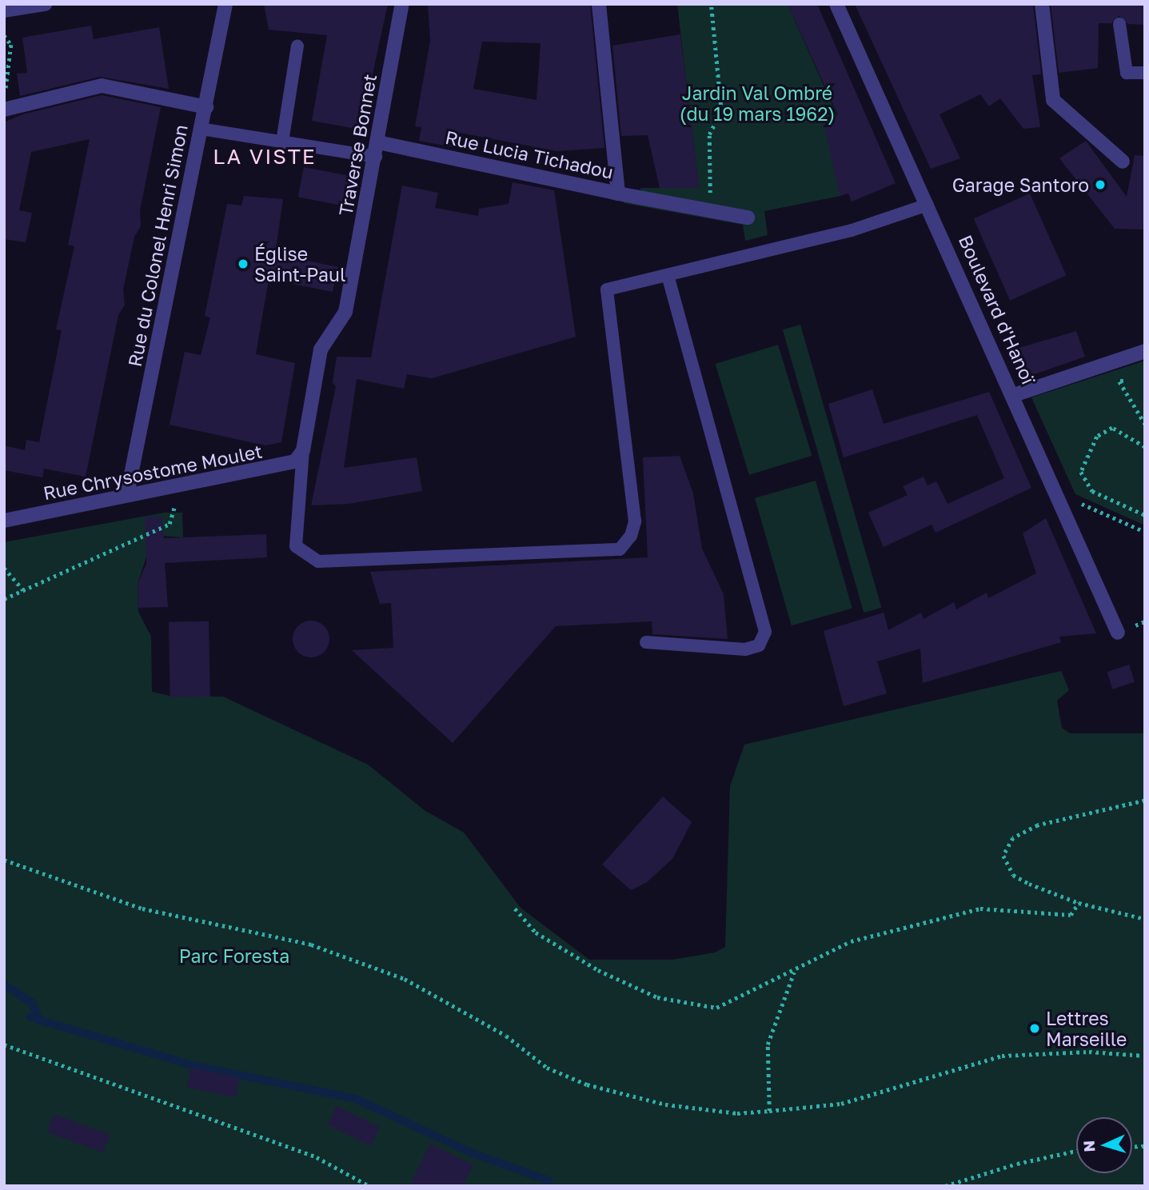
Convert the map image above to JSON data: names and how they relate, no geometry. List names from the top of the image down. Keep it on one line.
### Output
{"streets":{"street":["Traverse Bonnet","Rue Lucia Tichadou","Rue du Colonel Henri Simon","Boulevard d'Hanoï","Rue Chrysostome Moulet"]},"crossings":[["Traverse Bonnet","Rue Lucia Tichadou"],["Traverse Bonnet","Rue Chrysostome Moulet"],["Rue du Colonel Henri Simon","Rue Chrysostome Moulet"]],"districts":["LA VISTE"],"parks":["Jardin Val Ombré (du 19 mars 1962)","Parc Foresta"],"places":["Garage Santoro","Église Saint-Paul","Lettres Marseille"],"north":"left"}
